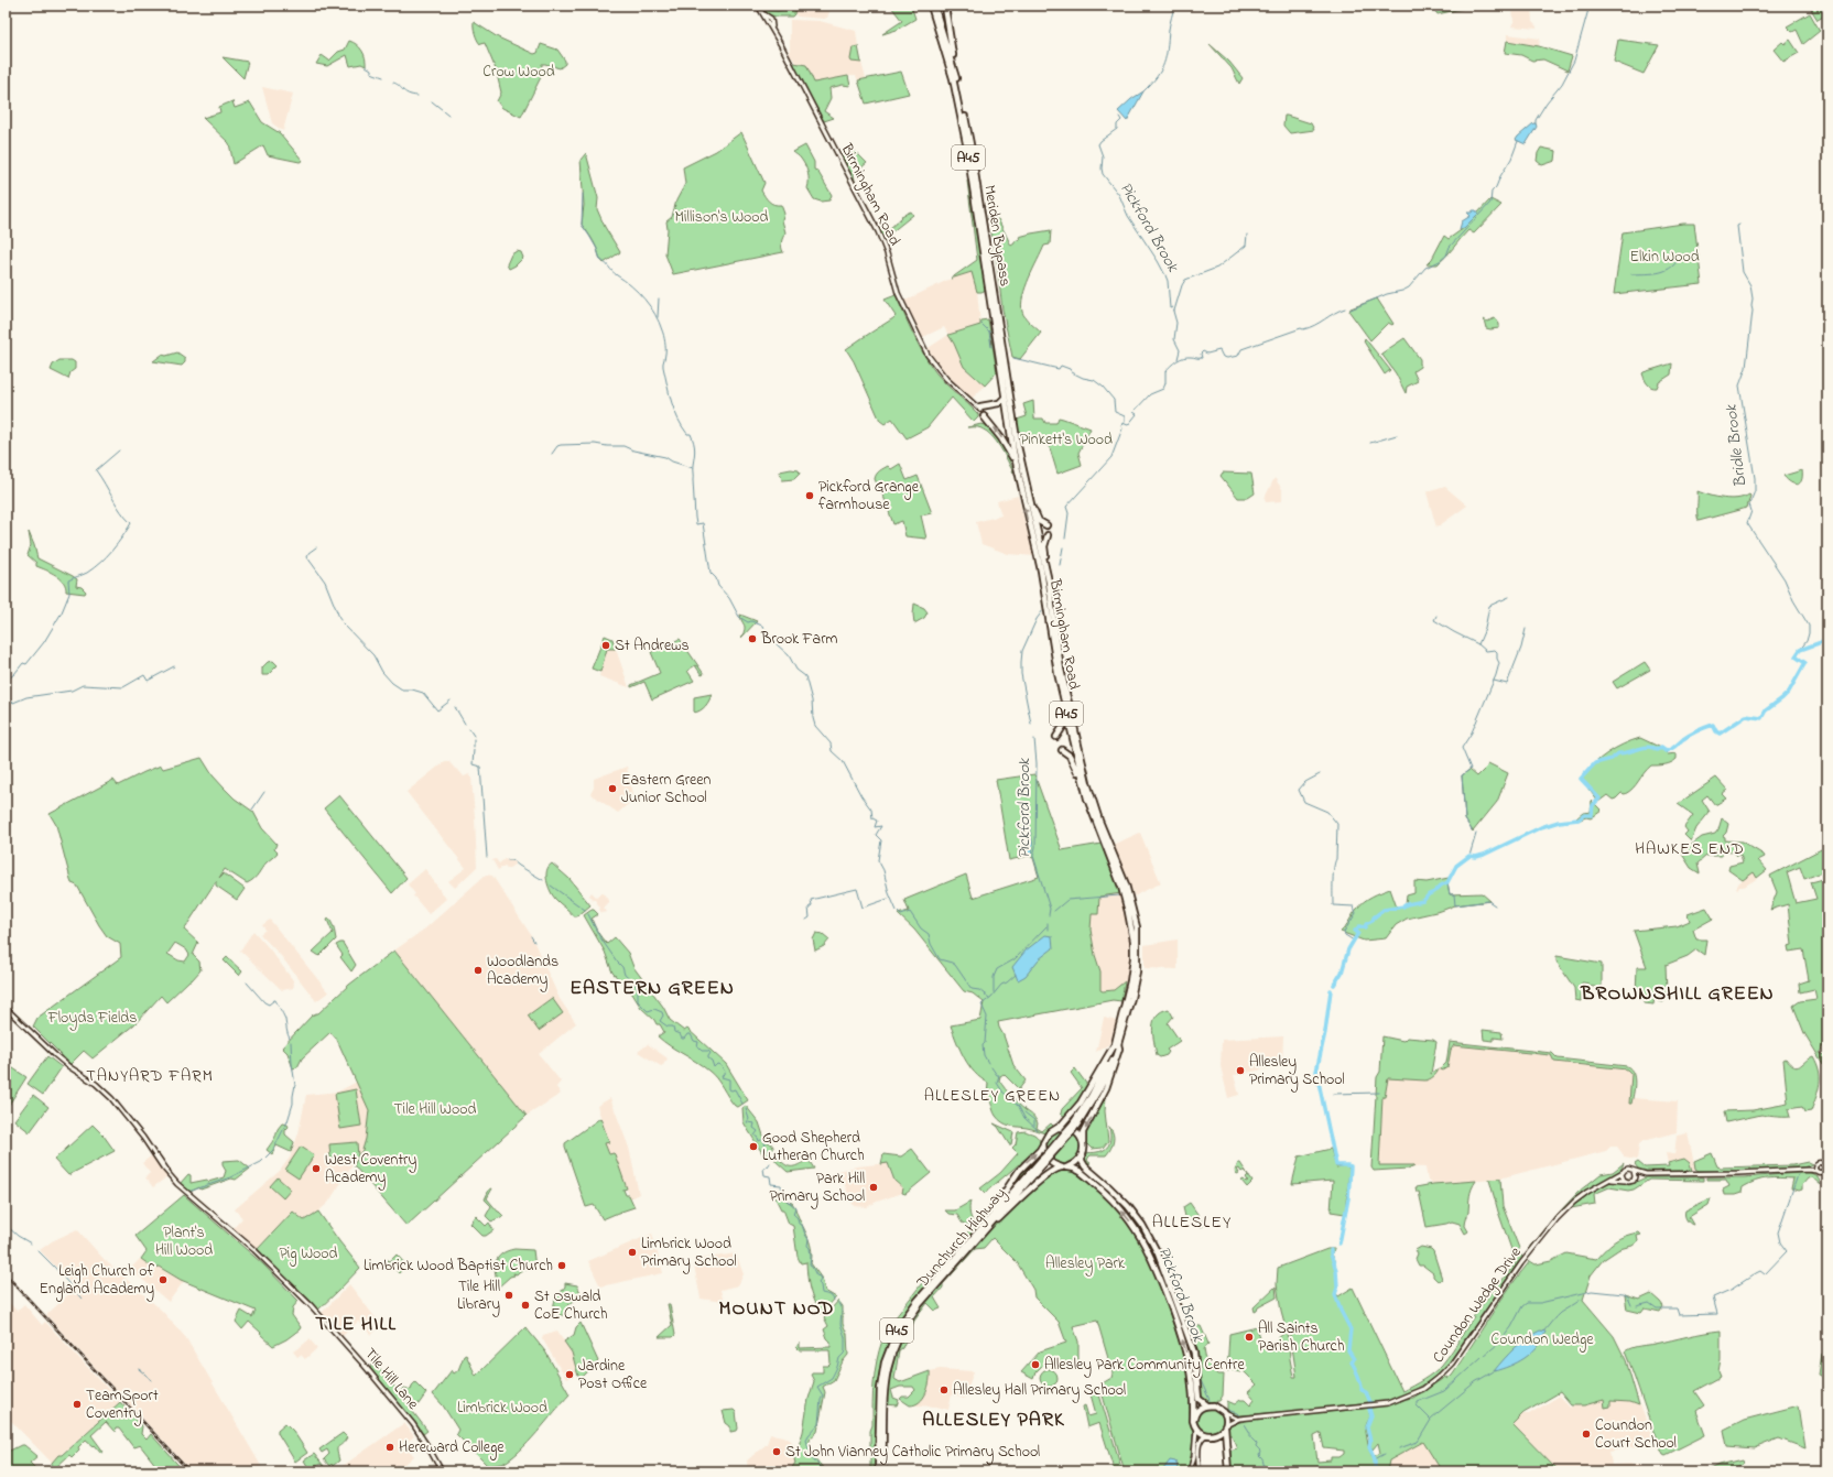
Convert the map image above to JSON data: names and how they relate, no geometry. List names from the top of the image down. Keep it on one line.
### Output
{"streets":{"highway":["A45","Birmingham Road","Meriden Bypass","Dunchurch Highway"],"main road":["Coundon Wedge Drive","Tile Hill Lane"]},"crossings":[["A45","Birmingham Road"],["A45","Meriden Bypass"],["A45","Dunchurch Highway"],["Birmingham Road","Meriden Bypass"]],"districts":["HAWKES END","EASTERN GREEN","BROWNSHILL GREEN","TANYARD FARM","ALLESLEY GREEN","ALLESLEY","MOUNT NOD","TILE HILL","ALLESLEY PARK"],"water":["Pickford Brook","Bridle Brook"],"parks":["Crow Wood","Millison's Wood","Elkin Wood","Pinkett's Wood","Floyds Fields","Tile Hill Wood","Plant's Hill Wood","Pig Wood","Allesley Park","Coundon Wedge","Limbrick Wood"],"places":["Pickford Grange farmhouse","Brook Farm","St Andrews","Eastern Green Junior School","Woodlands Academy","Allesley Primary School","Good Shepherd Lutheran Church","West Coventry Academy","Park Hill Primary School","Limbrick Wood Primary School","Limbrick Wood Baptist Church","Leigh Church of England Academy","Tile Hill Library","St Oswald CoE Church","All Saints Parish Church","Allesley Park Community Centre","Jardine Post Office","Allesley Hall Primary School","TeamSport Coventry","Coundon Court School","Hereward College","St John Vianney Catholic Primary School"]}
